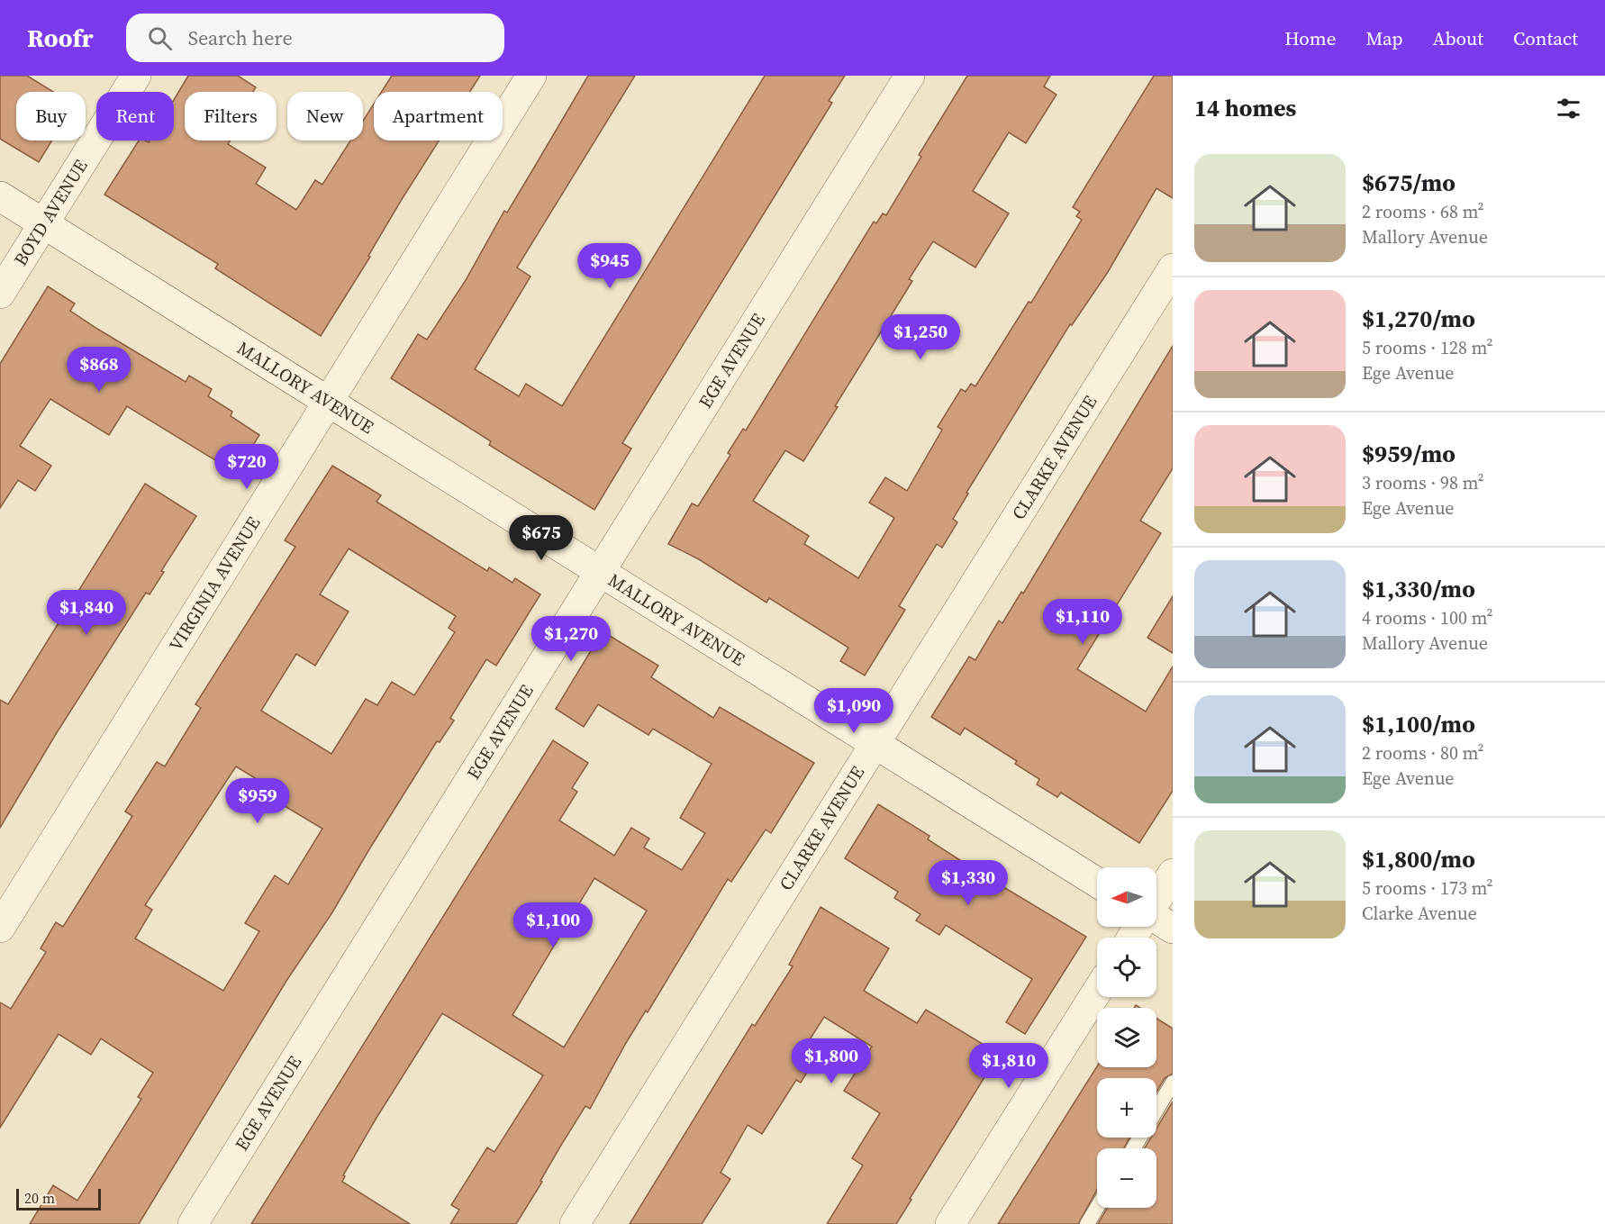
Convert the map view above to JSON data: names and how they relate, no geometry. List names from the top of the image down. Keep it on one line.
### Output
{"streets":{"street":["BOYD AVENUE","EGE AVENUE","MALLORY AVENUE","CLARKE AVENUE","VIRGINIA AVENUE"]},"crossings":[["BOYD AVENUE","MALLORY AVENUE"],["EGE AVENUE","MALLORY AVENUE"],["MALLORY AVENUE","CLARKE AVENUE"],["MALLORY AVENUE","VIRGINIA AVENUE"]],"scale_bar":"20 m","north":"left","page":{"header":"Roofr","search":"Search here","nav":["Home","Map","About","Contact"],"heading":"14 homes","chip":["Buy","Rent","Filters","New","Apartment"],"list":[{"name":"$675/mo","note":"2 rooms · 68 m² · Mallory Avenue"},{"name":"$1,270/mo","note":"5 rooms · 128 m² · Ege Avenue"},{"name":"$959/mo","note":"3 rooms · 98 m² · Ege Avenue"},{"name":"$1,330/mo","note":"4 rooms · 100 m² · Mallory Avenue"},{"name":"$1,100/mo","note":"2 rooms · 80 m² · Ege Avenue"},{"name":"$1,800/mo","note":"5 rooms · 173 m² · Clarke Avenue"}],"price":["$945","$1,250","$868","$720","$675","$1,840","$1,110","$1,270","$1,090","$959","$1,330","$1,100","$1,800","$1,810"],"map_buttons":["+","−"],"scale":"20 m"}}
